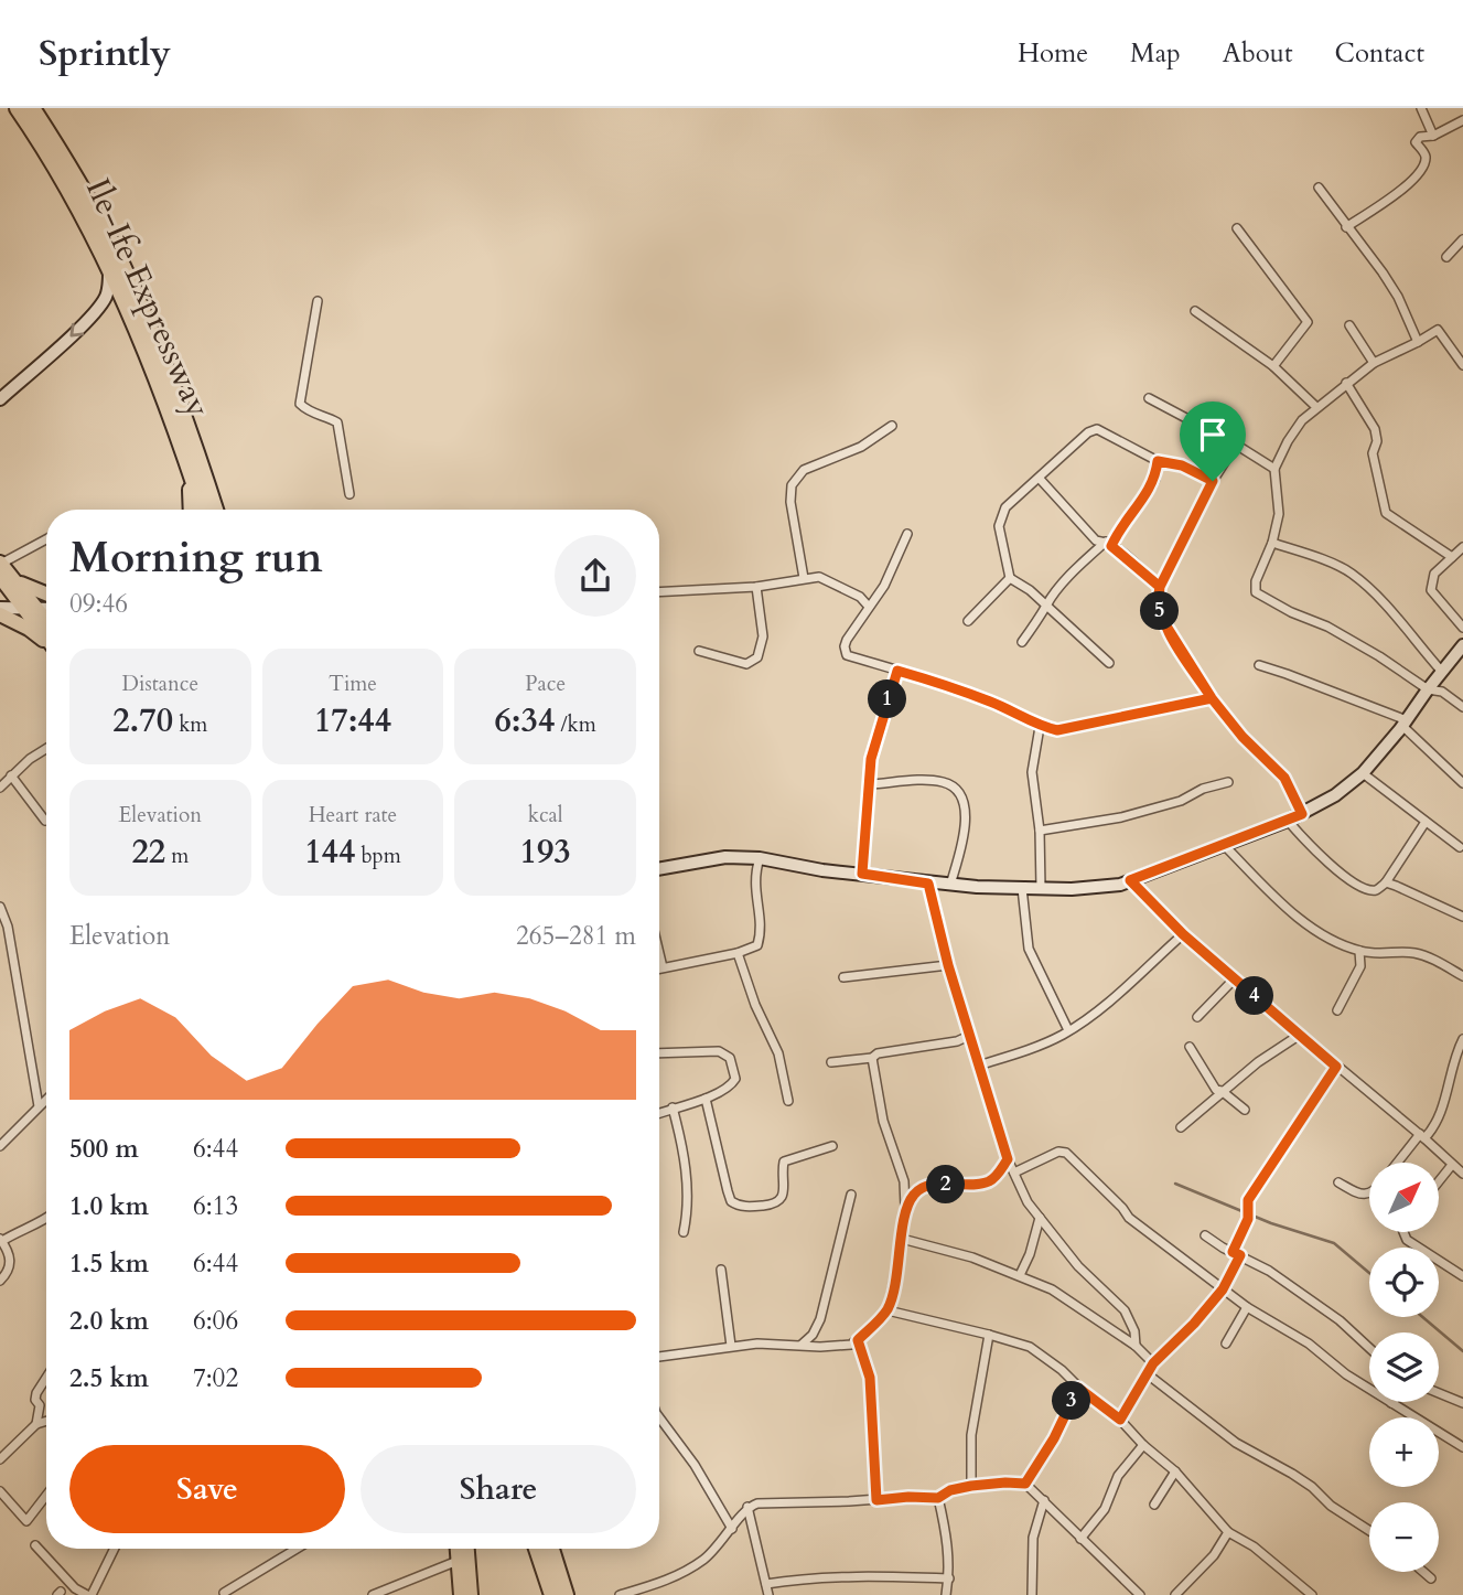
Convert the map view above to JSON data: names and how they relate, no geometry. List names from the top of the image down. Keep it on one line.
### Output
{"streets":{"highway":["Ile-Ife Expressway"]},"north":"top right","page":{"header":"Sprintly","nav":["Home","Map","About","Contact"],"heading":["Morning run","09:46"],"pins":["5","1","4","2","3"],"stats":[["Distance","2.70 km"],["Time","17:44"],["Pace","6:34 /km"],["Elevation","22 m"],["Heart rate","144 bpm"],["kcal","193"]],"chart":["Elevation","265–281 m"],"list":[{"name":"500 m","note":"6:44"},{"name":"1.0 km","note":"6:13"},{"name":"1.5 km","note":"6:44"},{"name":"2.0 km","note":"6:06"},{"name":"2.5 km","note":"7:02"}],"map_buttons":["+","−"],"buttons":["Save","Share"]}}
